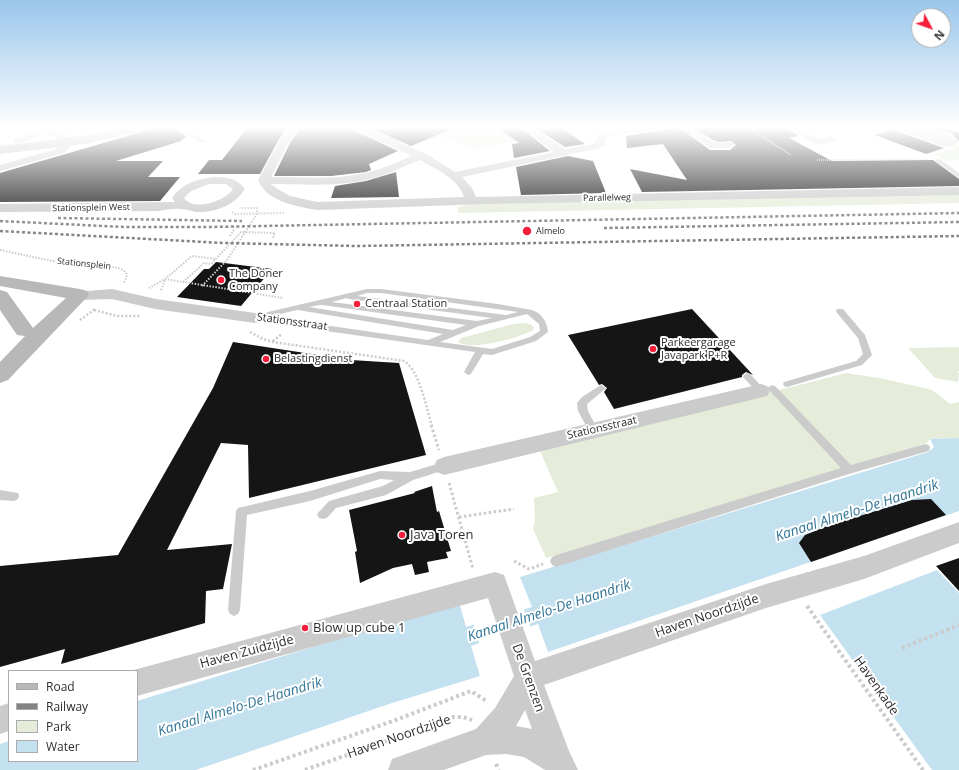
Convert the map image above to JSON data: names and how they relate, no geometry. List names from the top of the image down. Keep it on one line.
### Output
{"streets":{"street":["Parallelweg","Stationsplein West","Stationsstraat","Haven Noordzijde","Haven Zuidzijde","De Grenzen"],"path":["Stationsplein","Havenkade"]},"crossings":[["Stationsplein","Stationsstraat"],["Stationsstraat","Haven Zuidzijde"],["Stationsstraat","De Grenzen"],["Haven Noordzijde","De Grenzen"],["Haven Zuidzijde","De Grenzen"]],"water":["Kanaal Almelo-De Haandrik"],"places":["Almelo","The Döner Company","Centraal Station","Parkeergarage Javapark P+R","Belastingdienst","Java Toren","Blow up cube 1"],"legend":["Road","Railway","Park","Water"],"north":"bottom right"}
